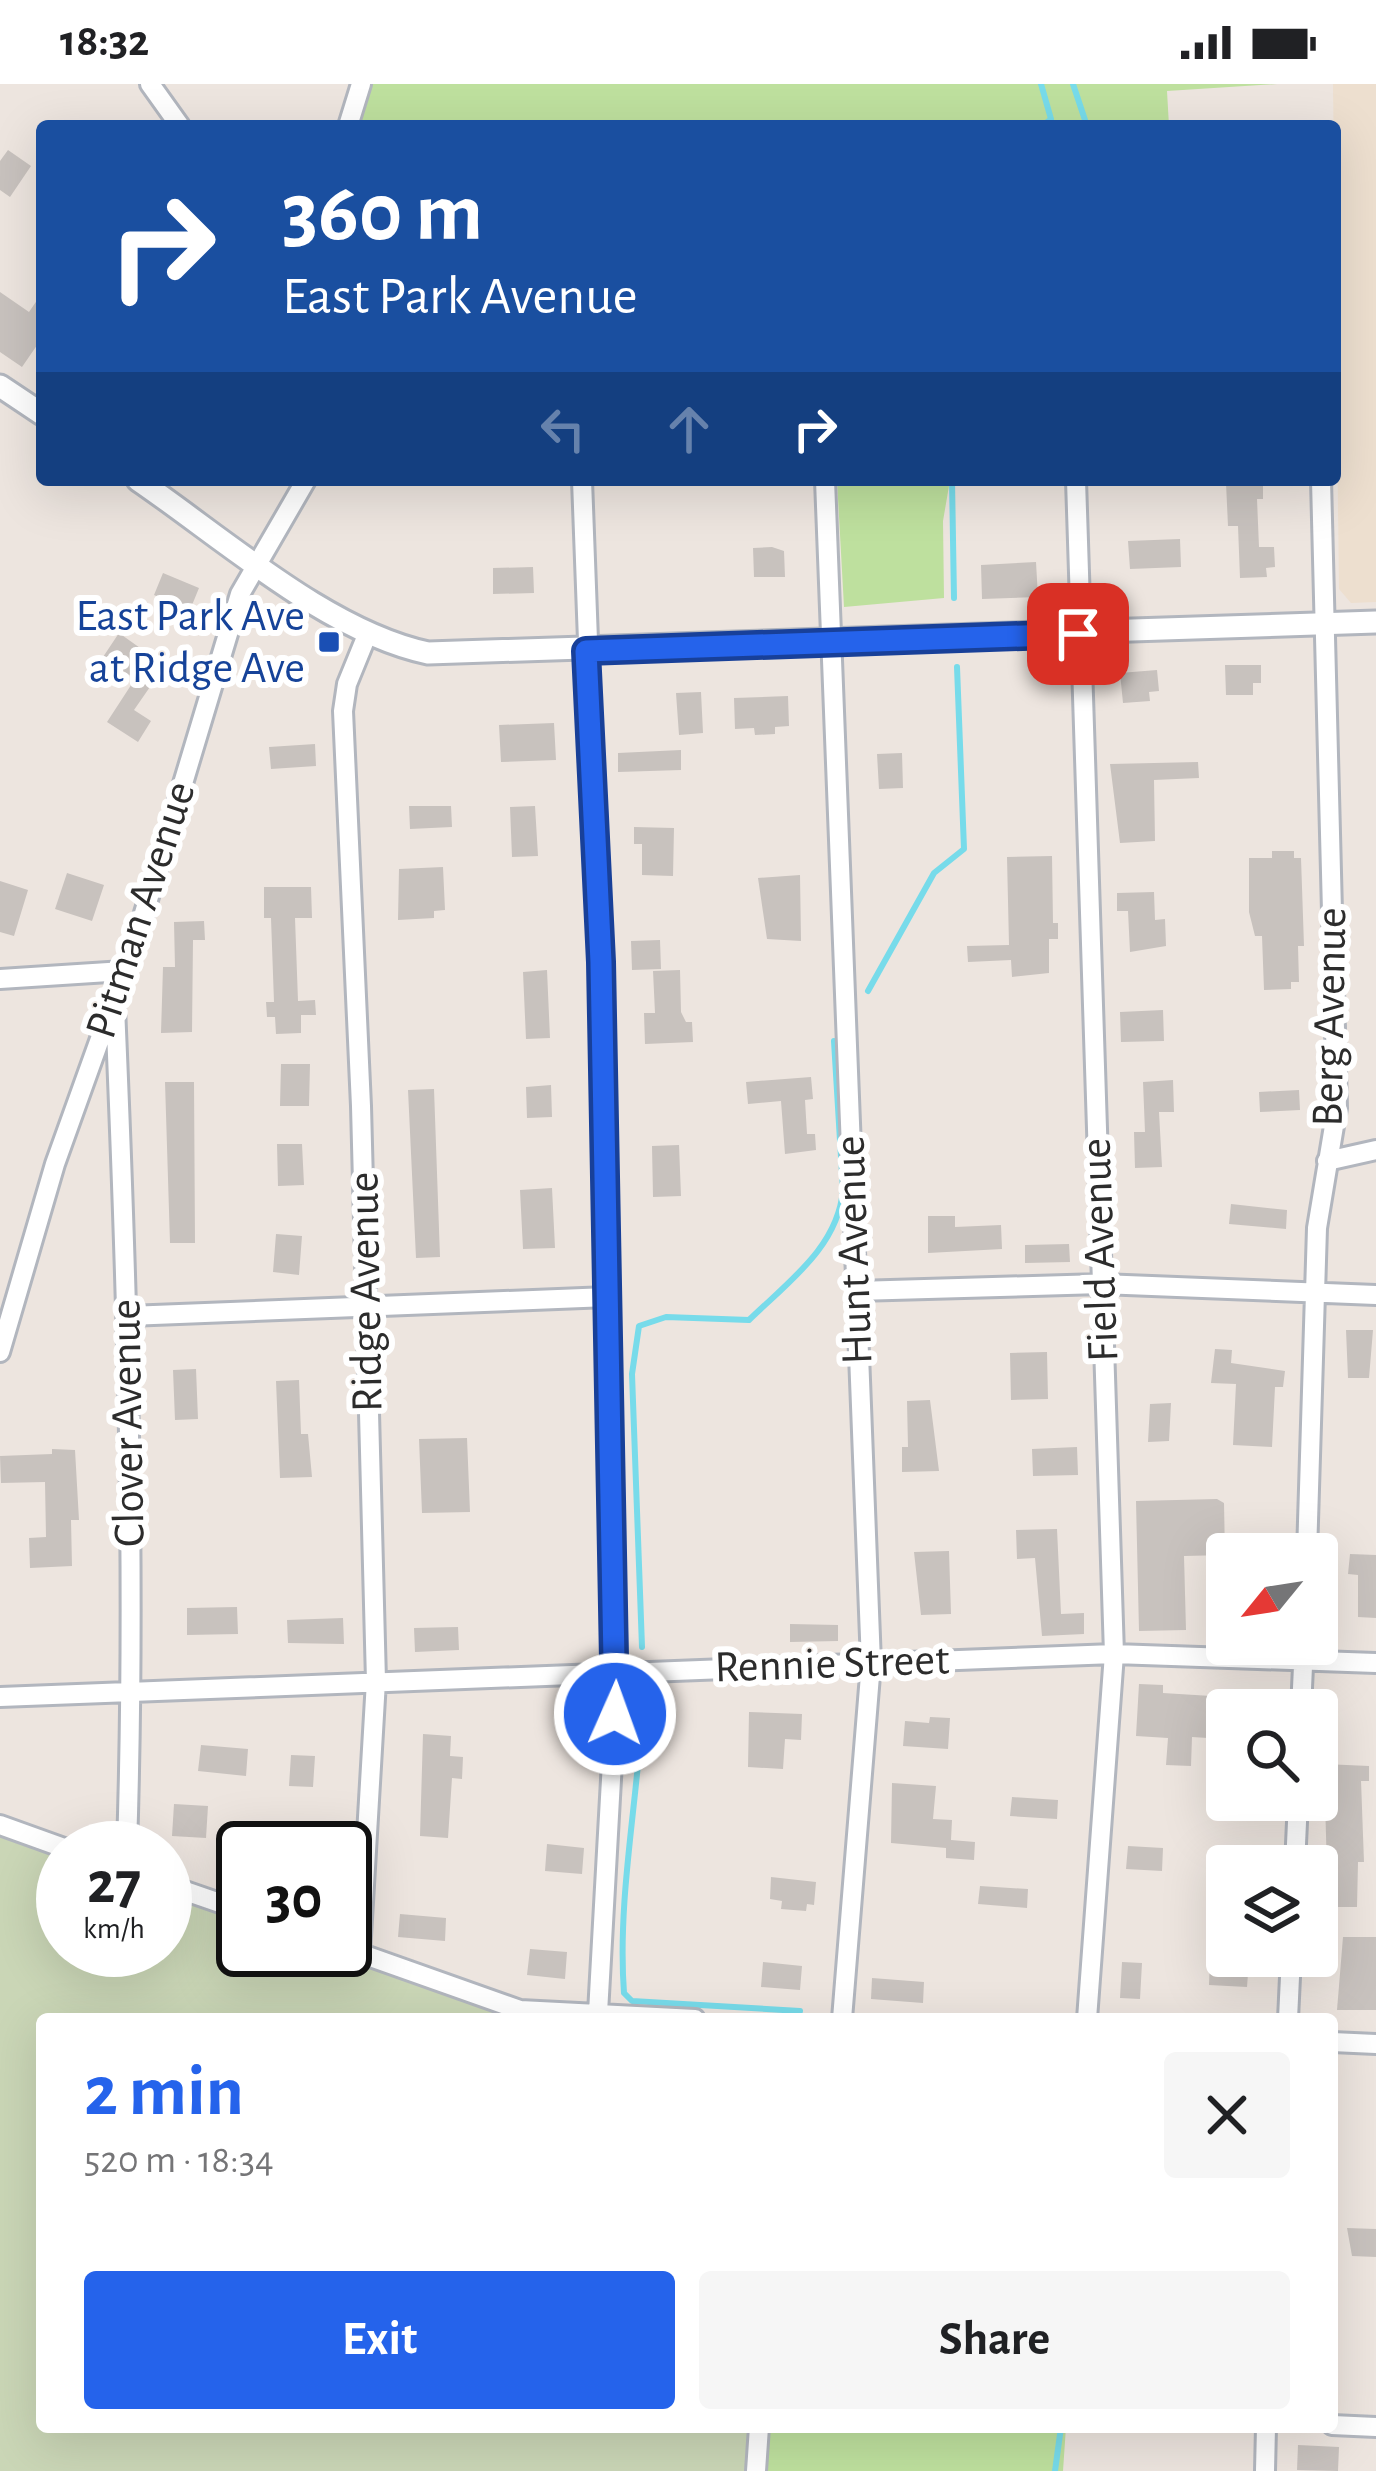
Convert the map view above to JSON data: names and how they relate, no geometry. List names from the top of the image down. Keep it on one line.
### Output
{"streets":{"street":["Pitman Avenue","Berg Avenue","Hunt Avenue","Field Avenue","Ridge Avenue","Clover Avenue","Rennie Street"]},"crossings":[["Pitman Avenue","Clover Avenue"],["Hunt Avenue","Rennie Street"],["Field Avenue","Rennie Street"],["Ridge Avenue","Rennie Street"],["Clover Avenue","Rennie Street"]],"places":{"transit":["East Park Ave at Ridge Ave"]},"north":"bottom left","page":{"status":"18:32","turn":["360 m","East Park Avenue"],"speed":"27 km/h","limit":"30","heading":["2 min","520 m · 18:34"],"buttons":["Exit","Share"]}}
